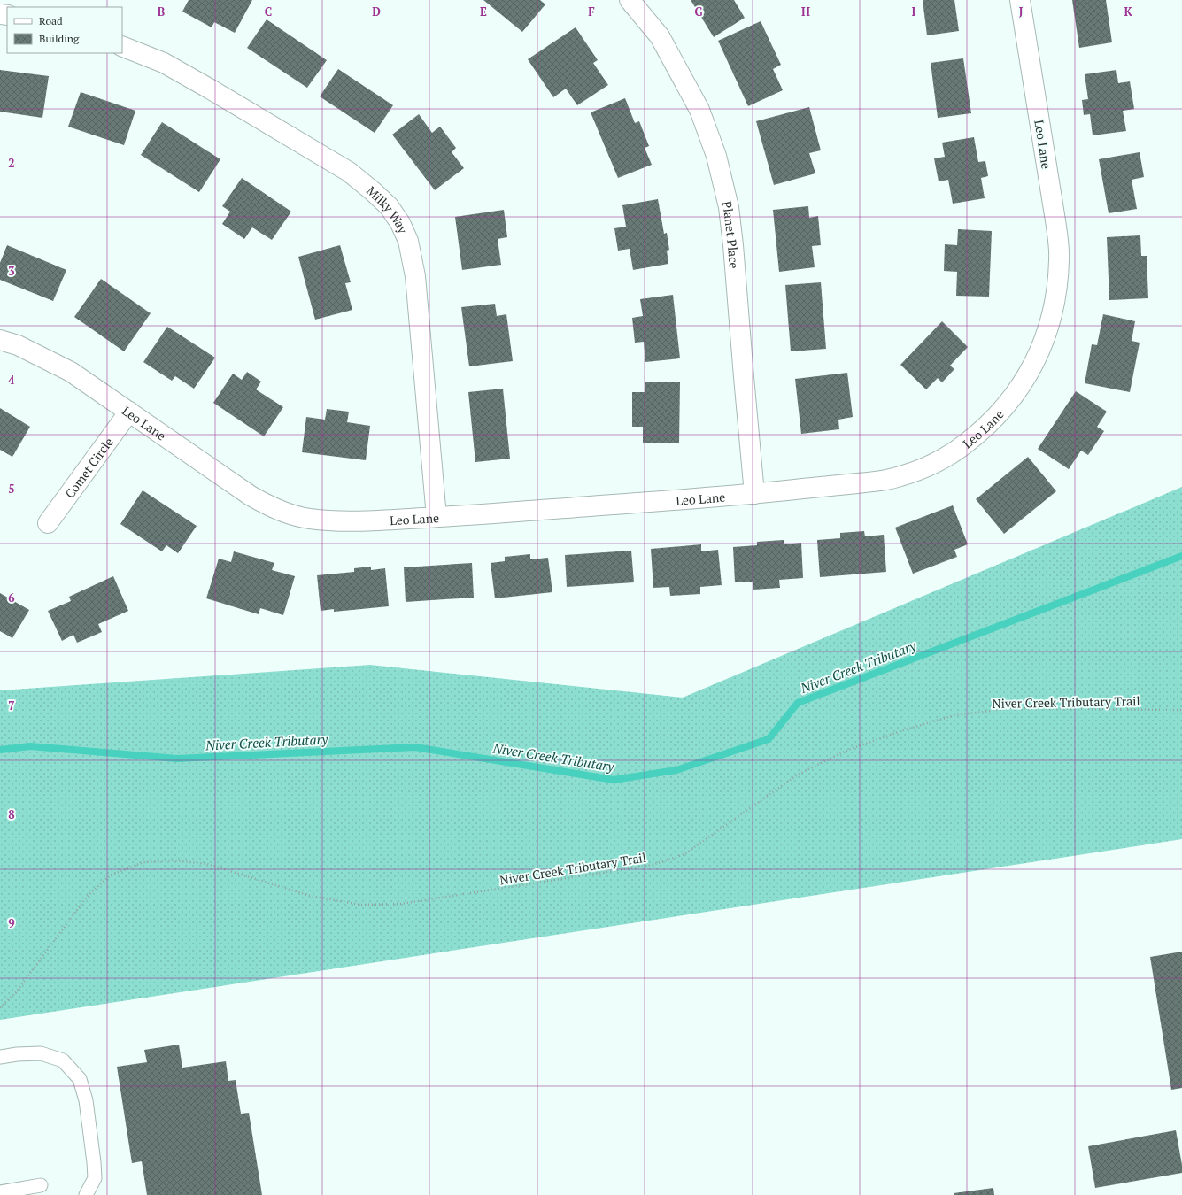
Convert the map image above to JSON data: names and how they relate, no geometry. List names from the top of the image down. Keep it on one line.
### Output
{"streets":{"street":["Leo Lane","Milky Way","Planet Place","Comet Circle"],"path":["Niver Creek Tributary Trail"]},"crossings":[["Leo Lane","Milky Way"],["Leo Lane","Planet Place"],["Leo Lane","Comet Circle"]],"water":["Niver Creek Tributary"],"legend":["Road","Building"],"grid":{"columns":["B","C","D","E","F","G","H","I","J","K"],"rows":["2","3","4","5","6","7","8","9"]}}
